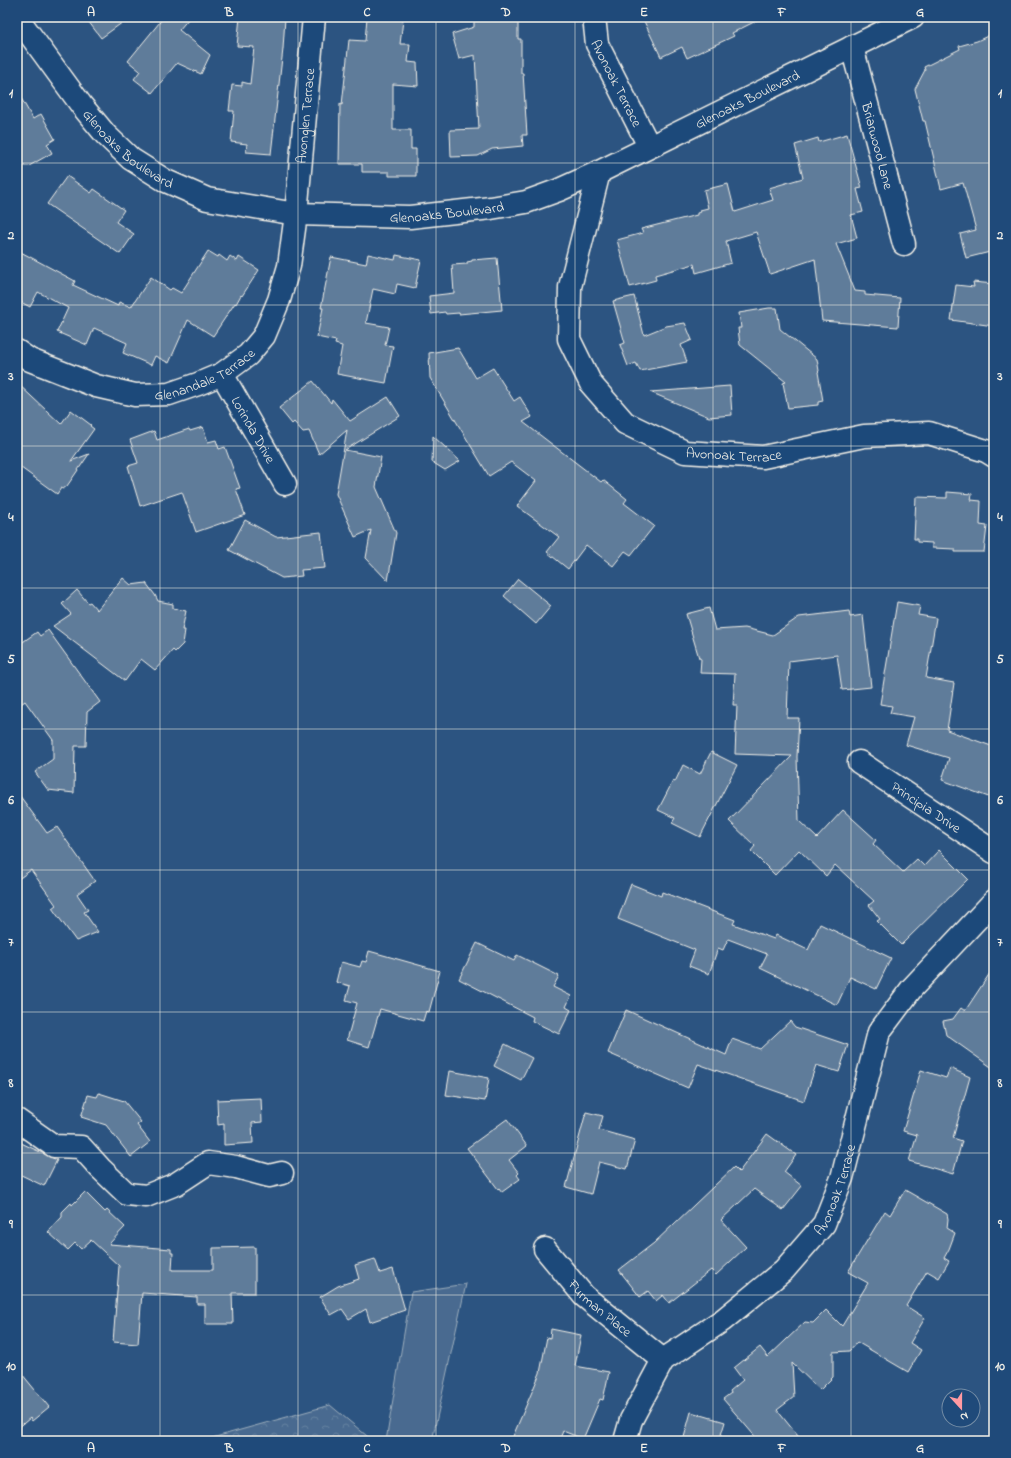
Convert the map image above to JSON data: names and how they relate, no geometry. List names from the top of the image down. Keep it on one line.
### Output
{"streets":{"street":["Avonoak Terrace","Glenoaks Boulevard","Avonglen Terrace","Briarwood Lane","Glenandale Terrace","Lorinda Drive","Principia Drive","Furman Place"]},"crossings":[["Avonoak Terrace","Glenoaks Boulevard"],["Avonoak Terrace","Furman Place"],["Glenoaks Boulevard","Avonglen Terrace"],["Glenoaks Boulevard","Briarwood Lane"],["Glenoaks Boulevard","Glenandale Terrace"],["Avonglen Terrace","Glenandale Terrace"],["Glenandale Terrace","Lorinda Drive"]],"north":"bottom","grid":{"columns":["A","B","C","D","E","F","G"],"rows":["1","2","3","4","5","6","7","8","9","10"]}}
